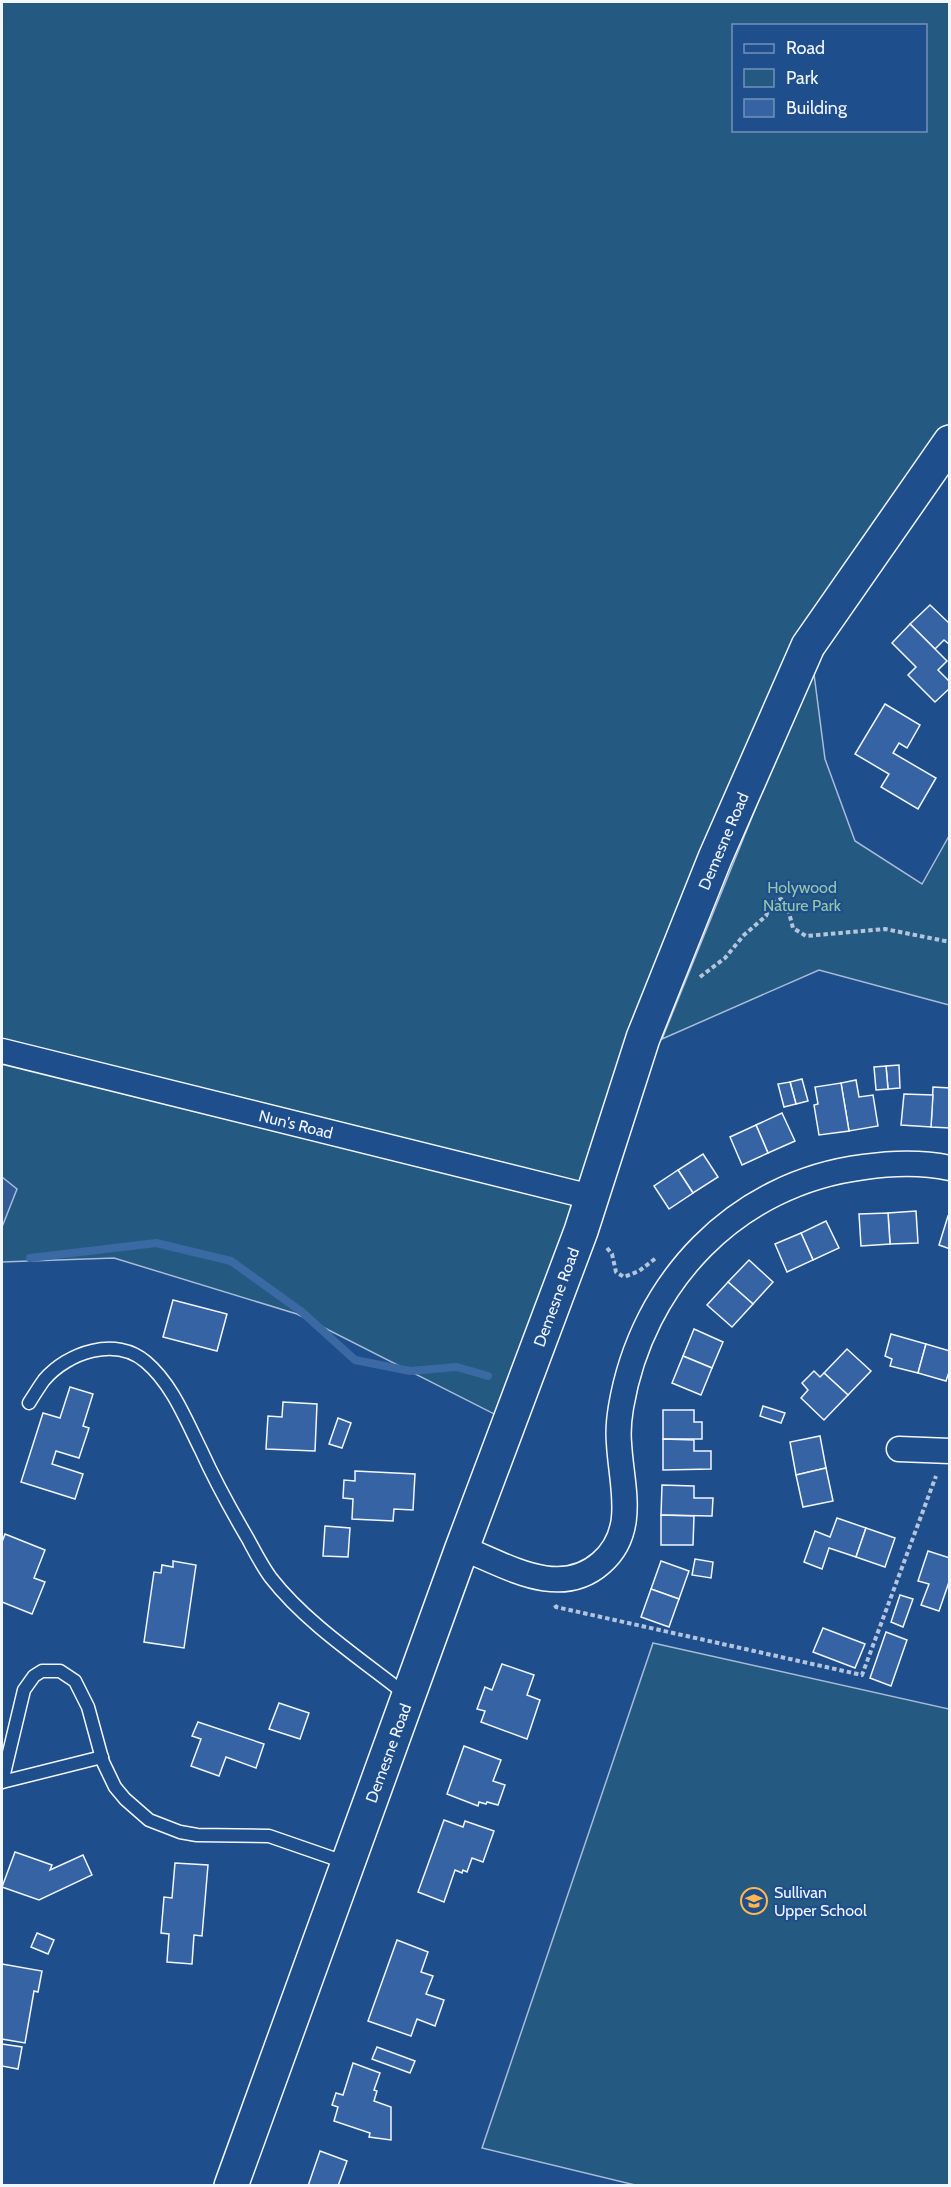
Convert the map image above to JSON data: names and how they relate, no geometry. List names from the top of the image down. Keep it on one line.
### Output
{"streets":{"street":["Demesne Road","Nun's Road"]},"crossings":[["Demesne Road","Nun's Road"]],"parks":["Holywood Nature Park"],"places":{"school or university":["Sullivan Upper School"]},"legend":["Road","Park","Building"]}
